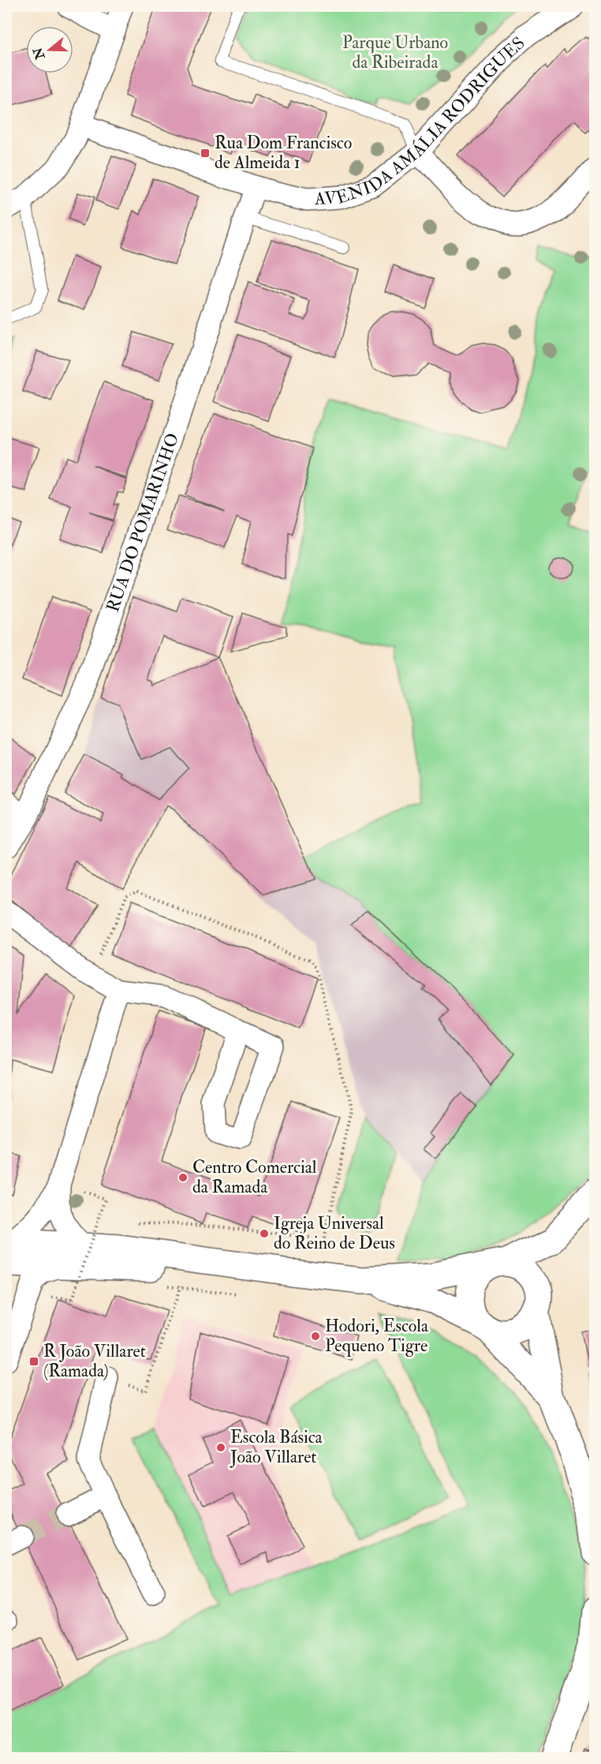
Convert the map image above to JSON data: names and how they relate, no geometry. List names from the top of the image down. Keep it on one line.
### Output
{"streets":{"street":["AVENIDA AMÁLIA RODRIGUES","RUA DO POMARINHO"]},"crossings":[["AVENIDA AMÁLIA RODRIGUES","RUA DO POMARINHO"]],"parks":["Parque Urbano da Ribeirada"],"places":{"transit":["Rua Dom Francisco de Almeida 1","R João Villaret (Ramada)"],"other":["Centro Comercial da Ramada","Igreja Universal do Reino de Deus","Hodori, Escola Pequeno Tigre","Escola Básica João Villaret"]},"north":"left"}
